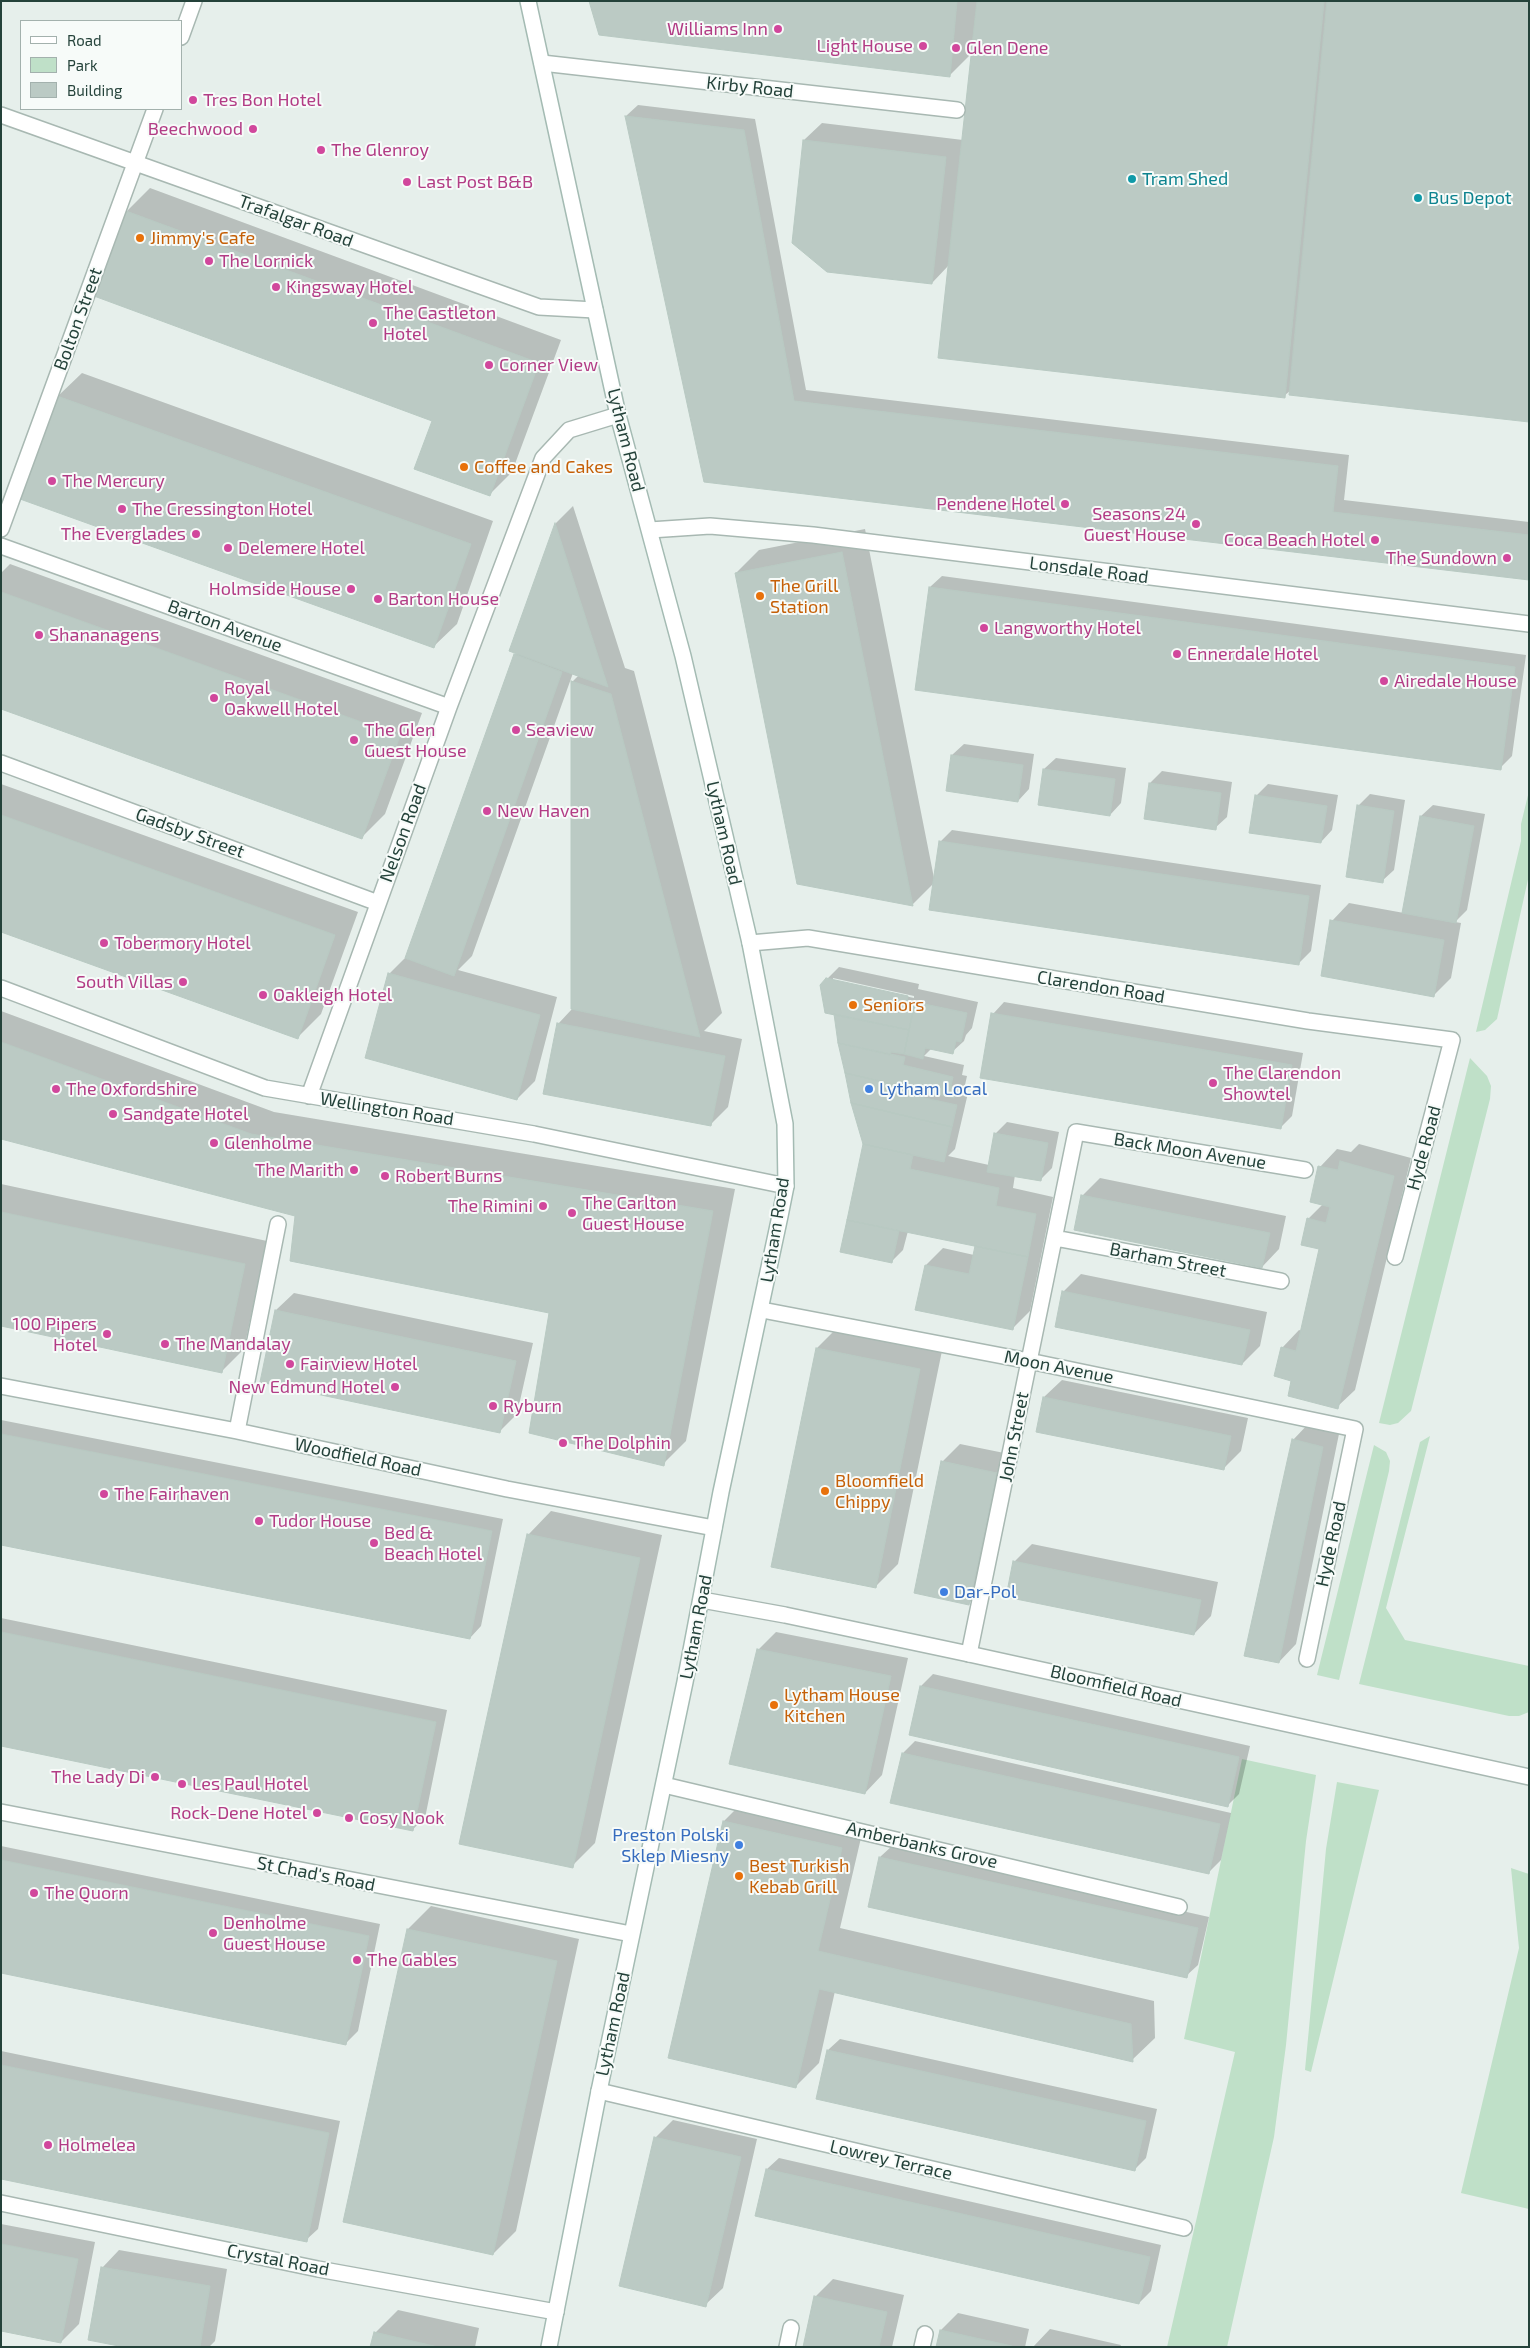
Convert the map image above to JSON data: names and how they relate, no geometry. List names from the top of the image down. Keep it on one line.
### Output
{"streets":{"street":["Kirby Road","Trafalgar Road","Bolton Street","Lytham Road","Lonsdale Road","Barton Avenue","Gadsby Street","Nelson Road","Clarendon Road","Wellington Road","Hyde Road","Back Moon Avenue","Barham Street","Moon Avenue","John Street","Woodfield Road","Bloomfield Road","Amberbanks Grove","St Chad's Road","Lowrey Terrace","Crystal Road"]},"crossings":[["Kirby Road","Lytham Road"],["Trafalgar Road","Bolton Street"],["Trafalgar Road","Lytham Road"],["Lytham Road","Lonsdale Road"],["Lytham Road","Nelson Road"],["Lytham Road","Clarendon Road"],["Lytham Road","Wellington Road"],["Lytham Road","Moon Avenue"],["Lytham Road","Woodfield Road"],["Lytham Road","Bloomfield Road"],["Lytham Road","Amberbanks Grove"],["Lytham Road","St Chad's Road"],["Lytham Road","Lowrey Terrace"],["Lytham Road","Crystal Road"],["Barton Avenue","Nelson Road"],["Gadsby Street","Nelson Road"],["Nelson Road","Wellington Road"],["Clarendon Road","Hyde Road"],["Hyde Road","Moon Avenue"],["Back Moon Avenue","John Street"],["Barham Street","John Street"],["Moon Avenue","John Street"],["John Street","Bloomfield Road"]],"places":["Williams Inn","Light House","Glen Dene","Tres Bon Hotel","Beechwood","The Glenroy","Tram Shed","Last Post B&B","Bus Depot","Jimmy's Cafe","The Lornick","Kingsway Hotel","The Castleton Hotel","Corner View","Coffee and Cakes","The Mercury","Pendene Hotel","The Cressington Hotel","Seasons 24 Guest House","The Everglades","Coca Beach Hotel","Delemere Hotel","The Sundown","Holmside House","The Grill Station","Barton House","Langworthy Hotel","Shananagens","Ennerdale Hotel","Airedale House","Royal Oakwell Hotel","Seaview","The Glen Guest House","New Haven","Tobermory Hotel","South Villas","Oakleigh Hotel","Seniors","The Clarendon Showtel","The Oxfordshire","Lytham Local","Sandgate Hotel","Glenholme","The Marith","Robert Burns","The Rimini","The Carlton Guest House","100 Pipers Hotel","The Mandalay","Fairview Hotel","New Edmund Hotel","Ryburn","The Dolphin","Bloomfield Chippy","The Fairhaven","Tudor House","Bed & Beach Hotel","Dar-Pol","Lytham House Kitchen","The Lady Di","Les Paul Hotel","Rock-Dene Hotel","Cosy Nook","Preston Polski Sklep Miesny","Best Turkish Kebab Grill","The Quorn","Denholme Guest House","The Gables","Holmelea"],"legend":["Road","Park","Building"]}
